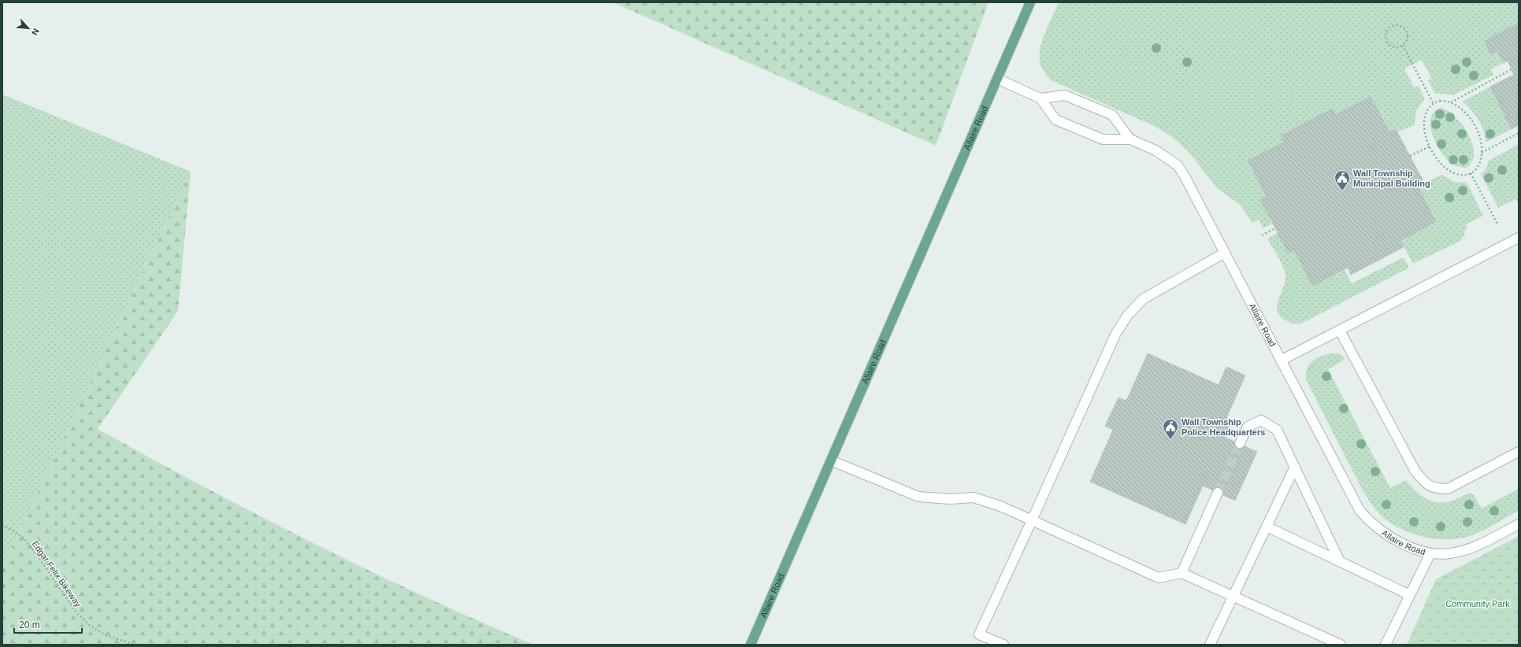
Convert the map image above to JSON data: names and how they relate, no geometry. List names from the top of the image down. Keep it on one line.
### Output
{"streets":{"main road":["Allaire Road"],"path":["Edgar Felix Bikeway"]},"parks":["Community Park"],"places":{"public building":["Wall Township Municipal Building","Wall Township Police Headquarters"]},"scale_bar":"20 m","north":"bottom right"}
